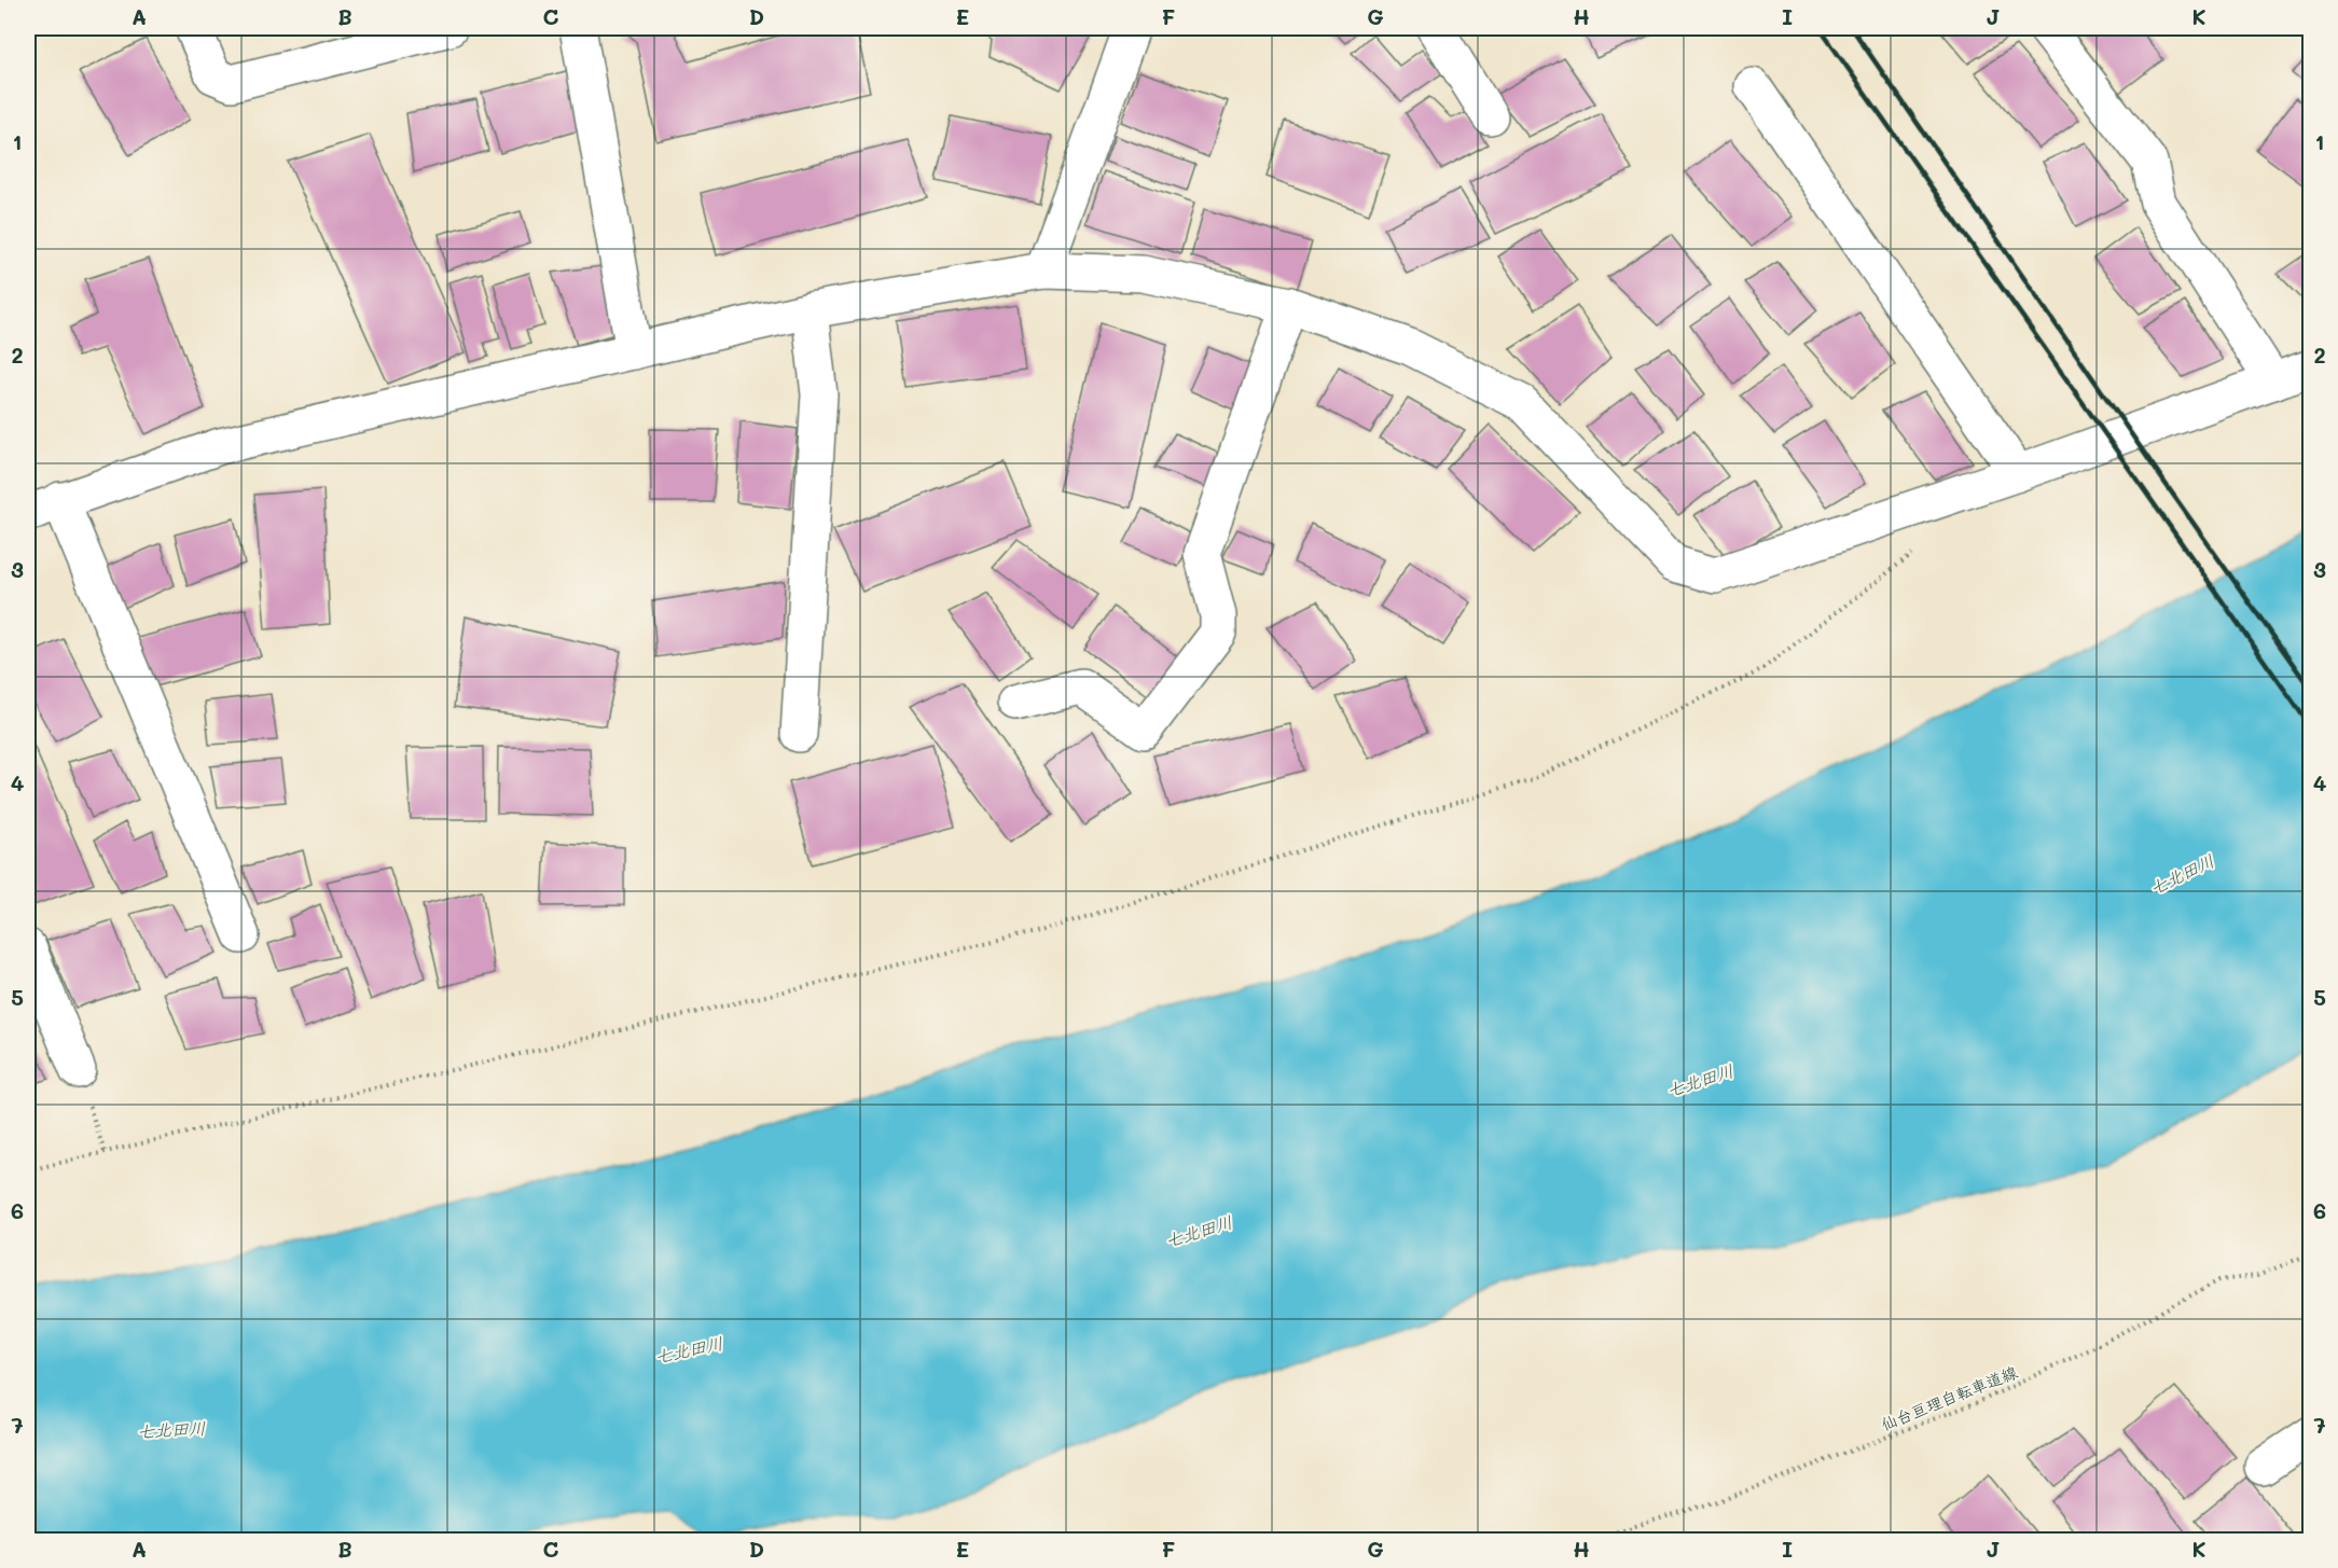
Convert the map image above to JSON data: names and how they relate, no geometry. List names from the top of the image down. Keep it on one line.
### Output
{"streets":{"path":["仙台亘理自転車道線"]},"water":["七北田川"],"grid":{"columns":["A","B","C","D","E","F","G","H","I","J","K"],"rows":["1","2","3","4","5","6","7"]}}
